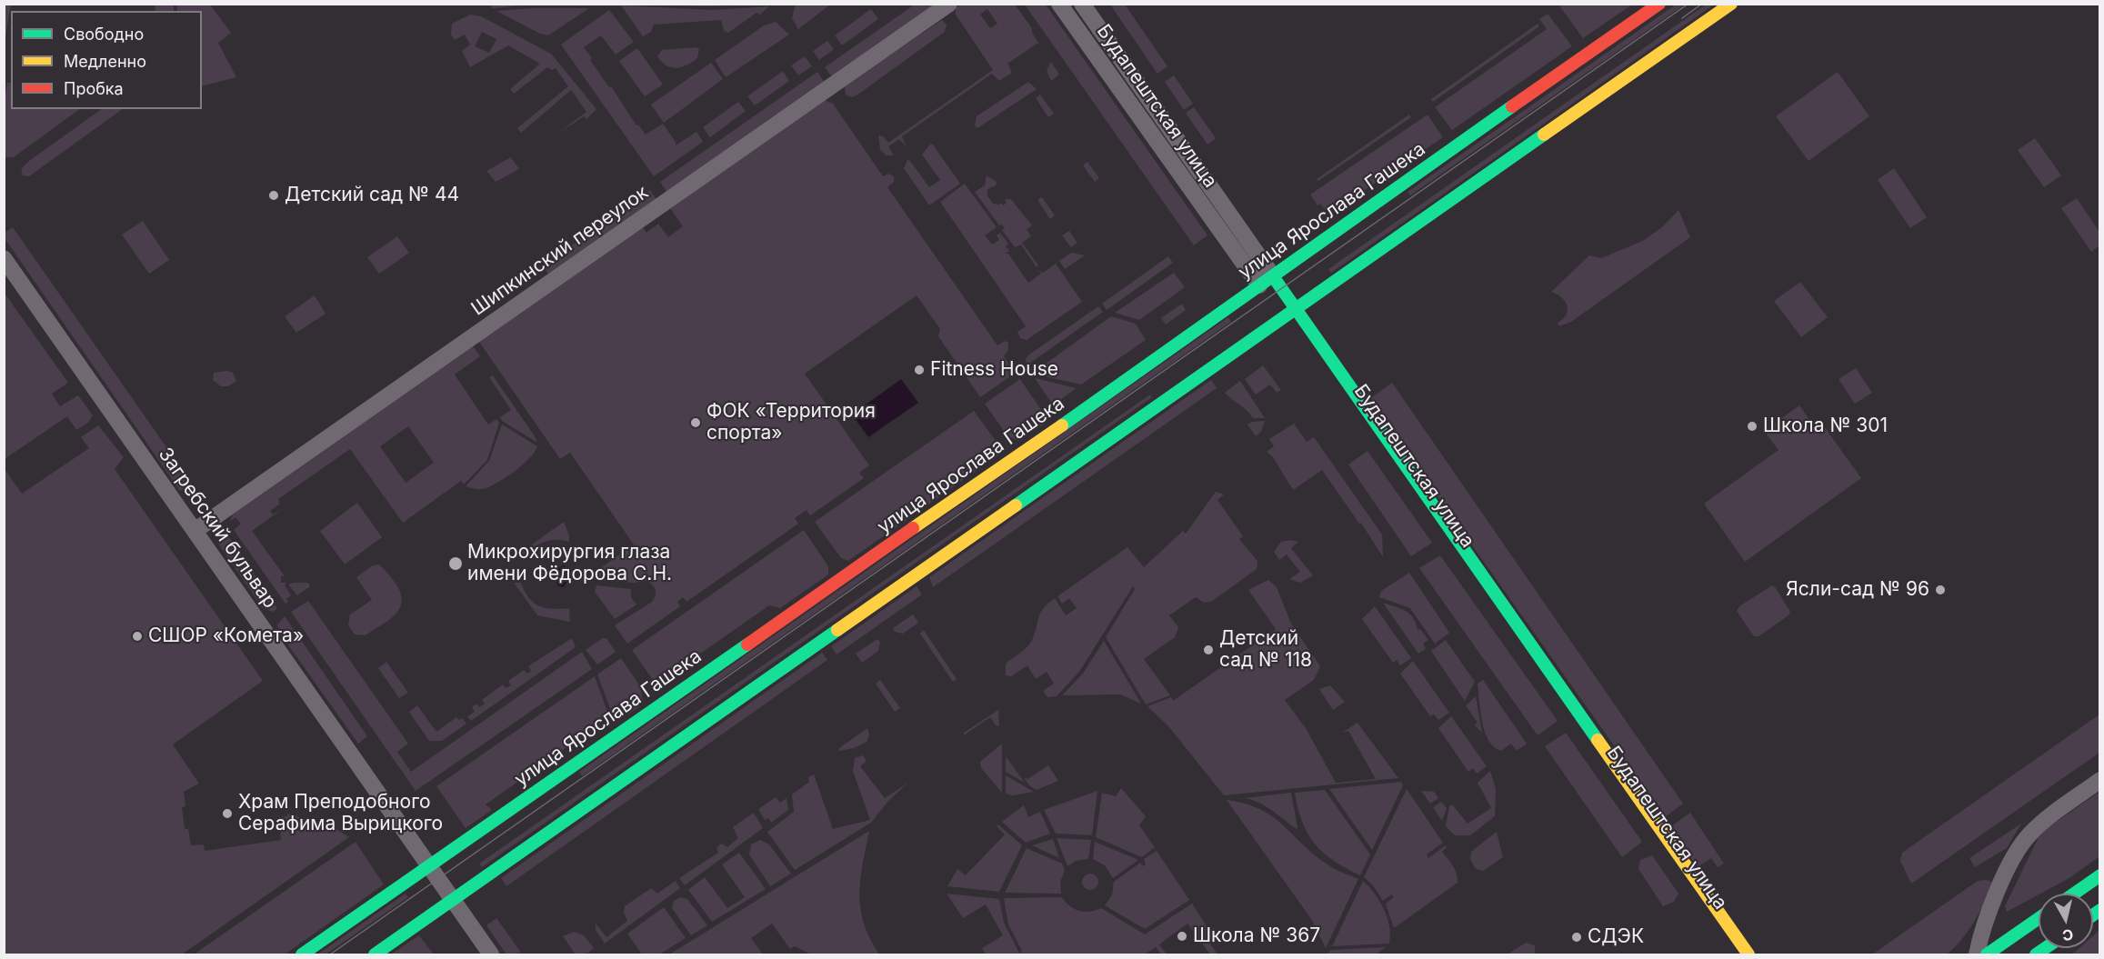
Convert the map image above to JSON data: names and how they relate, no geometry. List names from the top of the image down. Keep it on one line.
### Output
{"streets":{"street":["Будапештская улица","улица Ярослава Гашека","Шипкинский переулок","Загребский бульвар"]},"crossings":[["Будапештская улица","улица Ярослава Гашека"],["улица Ярослава Гашека","Загребский бульвар"],["Шипкинский переулок","Загребский бульвар"]],"places":["Детский сад № 44","Fitness House","ФОК «Территория спорта»","Школа № 301","Микрохирургия глаза имени Фёдорова С.Н.","Ясли-сад № 96","СШОР «Комета»","Детский сад № 118","Храм Преподобного Серафима Вырицкого","Школа № 367","СДЭК"],"legend":["Свободно","Медленно","Пробка"],"north":"bottom"}
